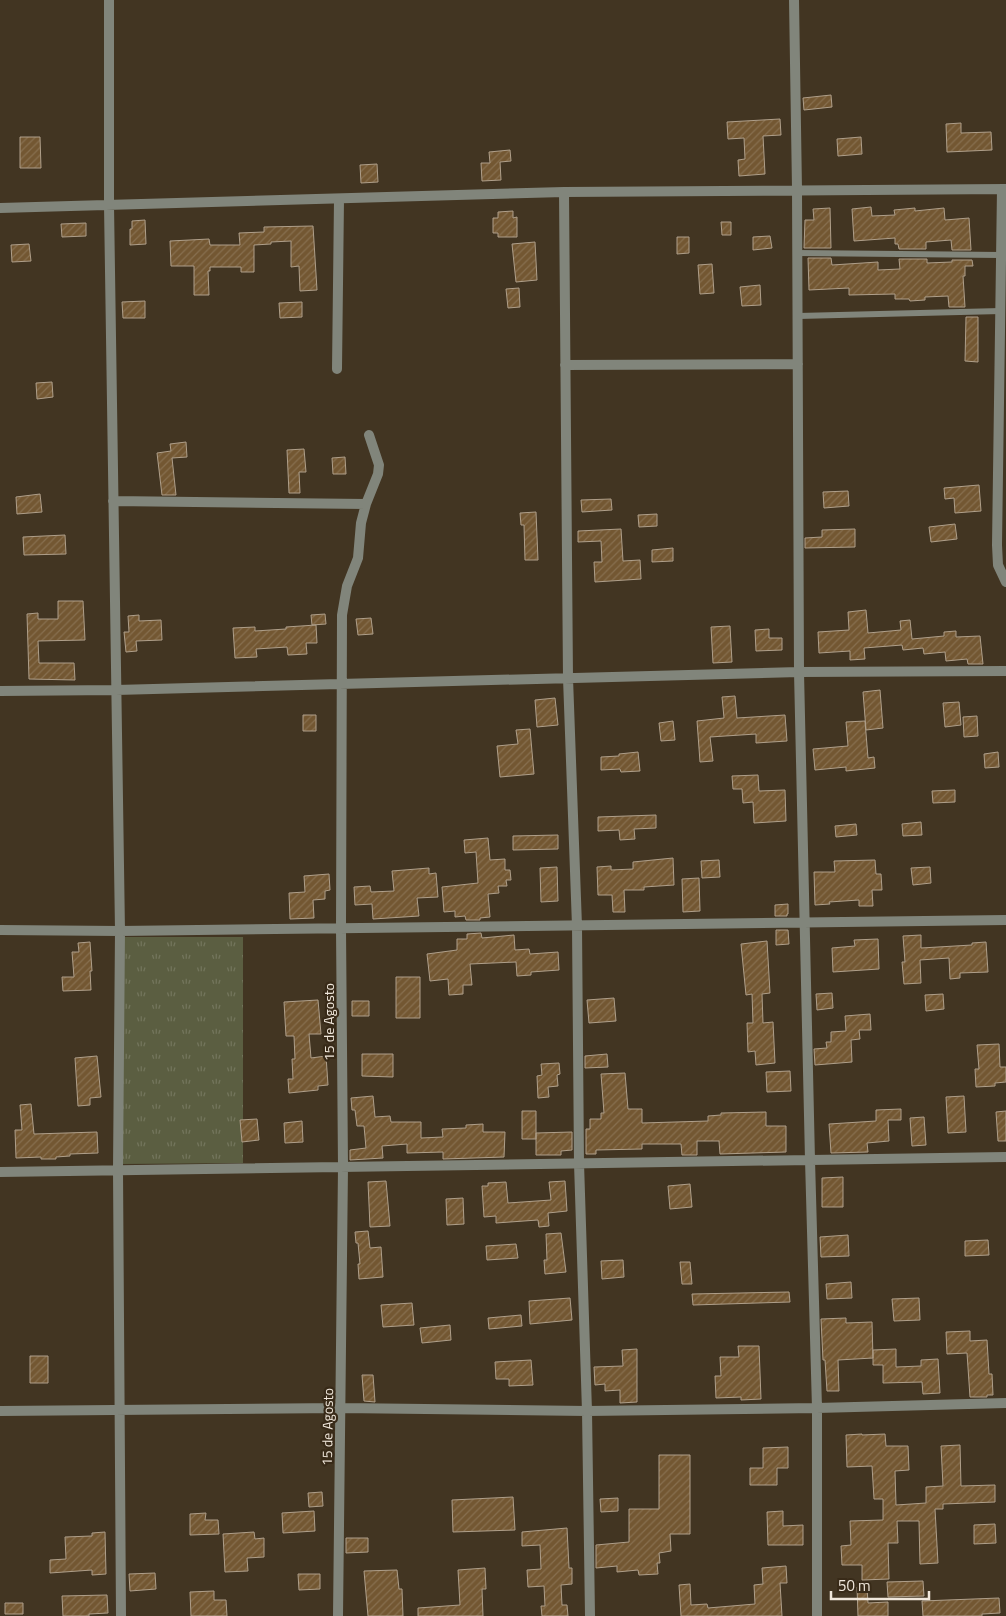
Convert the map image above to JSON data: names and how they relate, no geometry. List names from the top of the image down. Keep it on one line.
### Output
{"streets":{"street":["15 de Agosto"]},"scale_bar":"50 m"}
